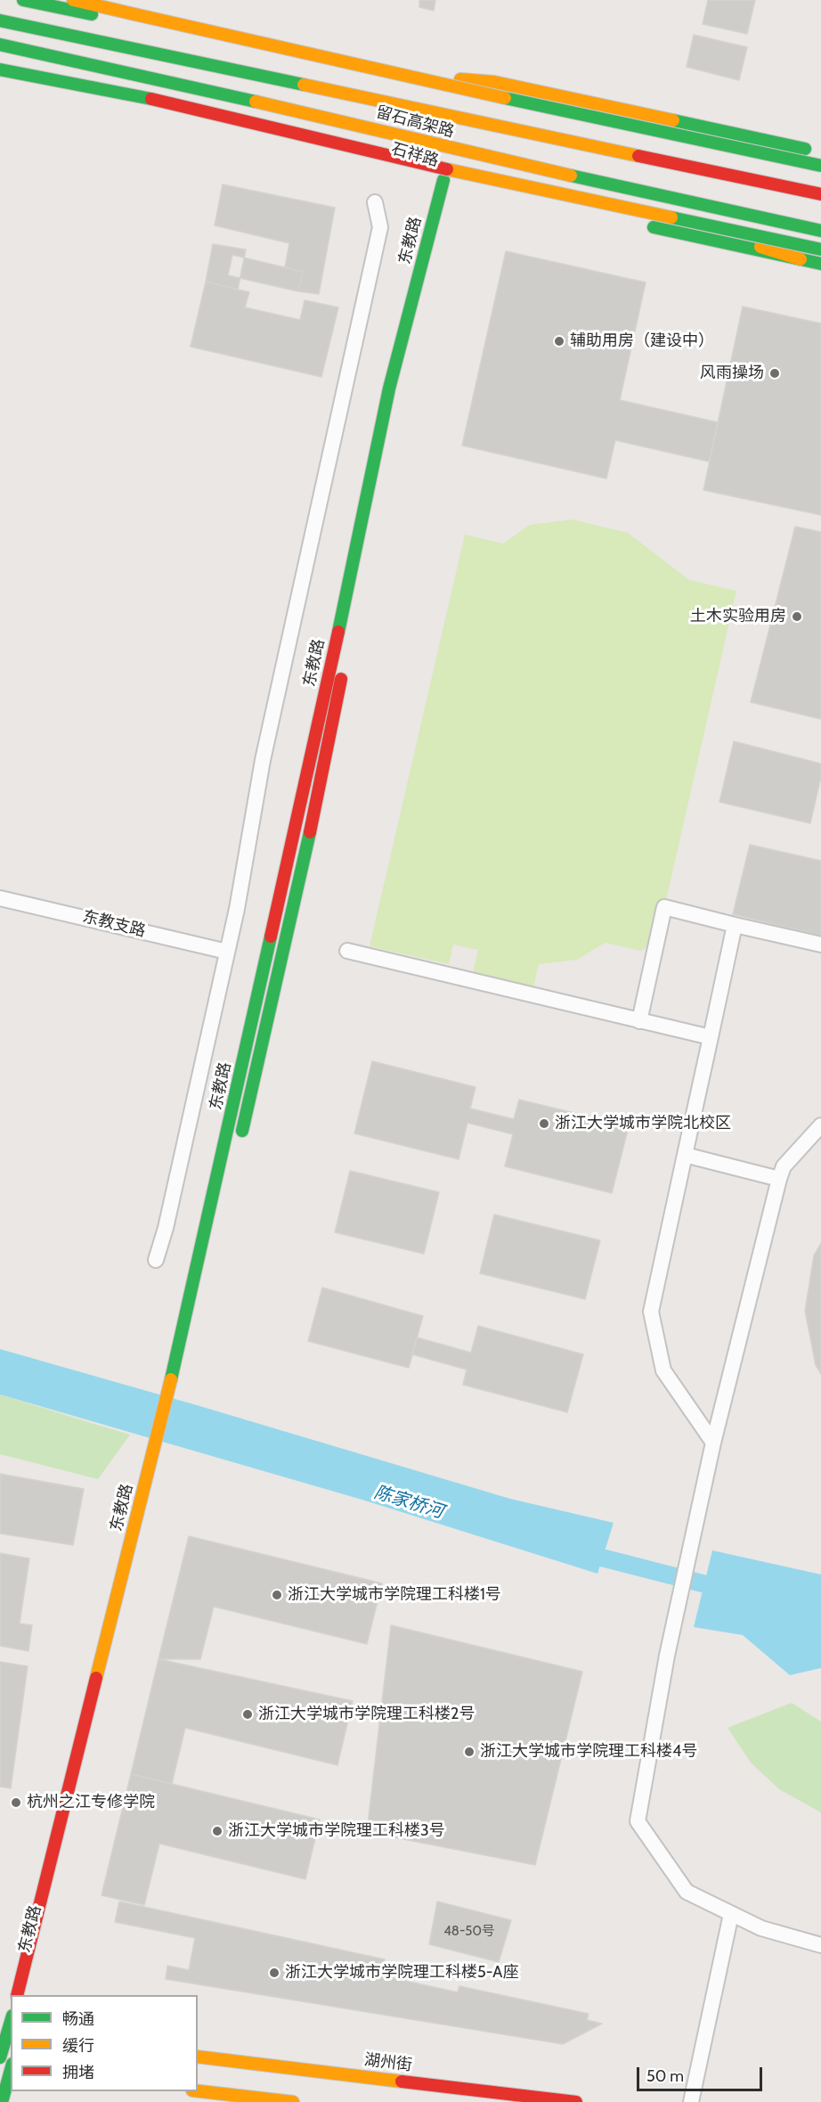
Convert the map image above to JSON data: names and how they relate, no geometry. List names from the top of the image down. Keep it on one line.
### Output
{"streets":{"main road":["留石高架路","石祥路","东教路","湖州街"],"street":["东教支路"]},"crossings":[["石祥路","东教路"]],"water":["陈家桥河"],"places":["辅助用房（建设中）","风雨操场","土木实验用房","浙江大学城市学院北校区","浙江大学城市学院理工科楼1号","浙江大学城市学院理工科楼2号","浙江大学城市学院理工科楼4号","杭州之江专修学院","浙江大学城市学院理工科楼3号","浙江大学城市学院理工科楼5-A座"],"house_numbers":["48-50号"],"legend":["畅通","缓行","拥堵"],"scale_bar":"50 m"}
